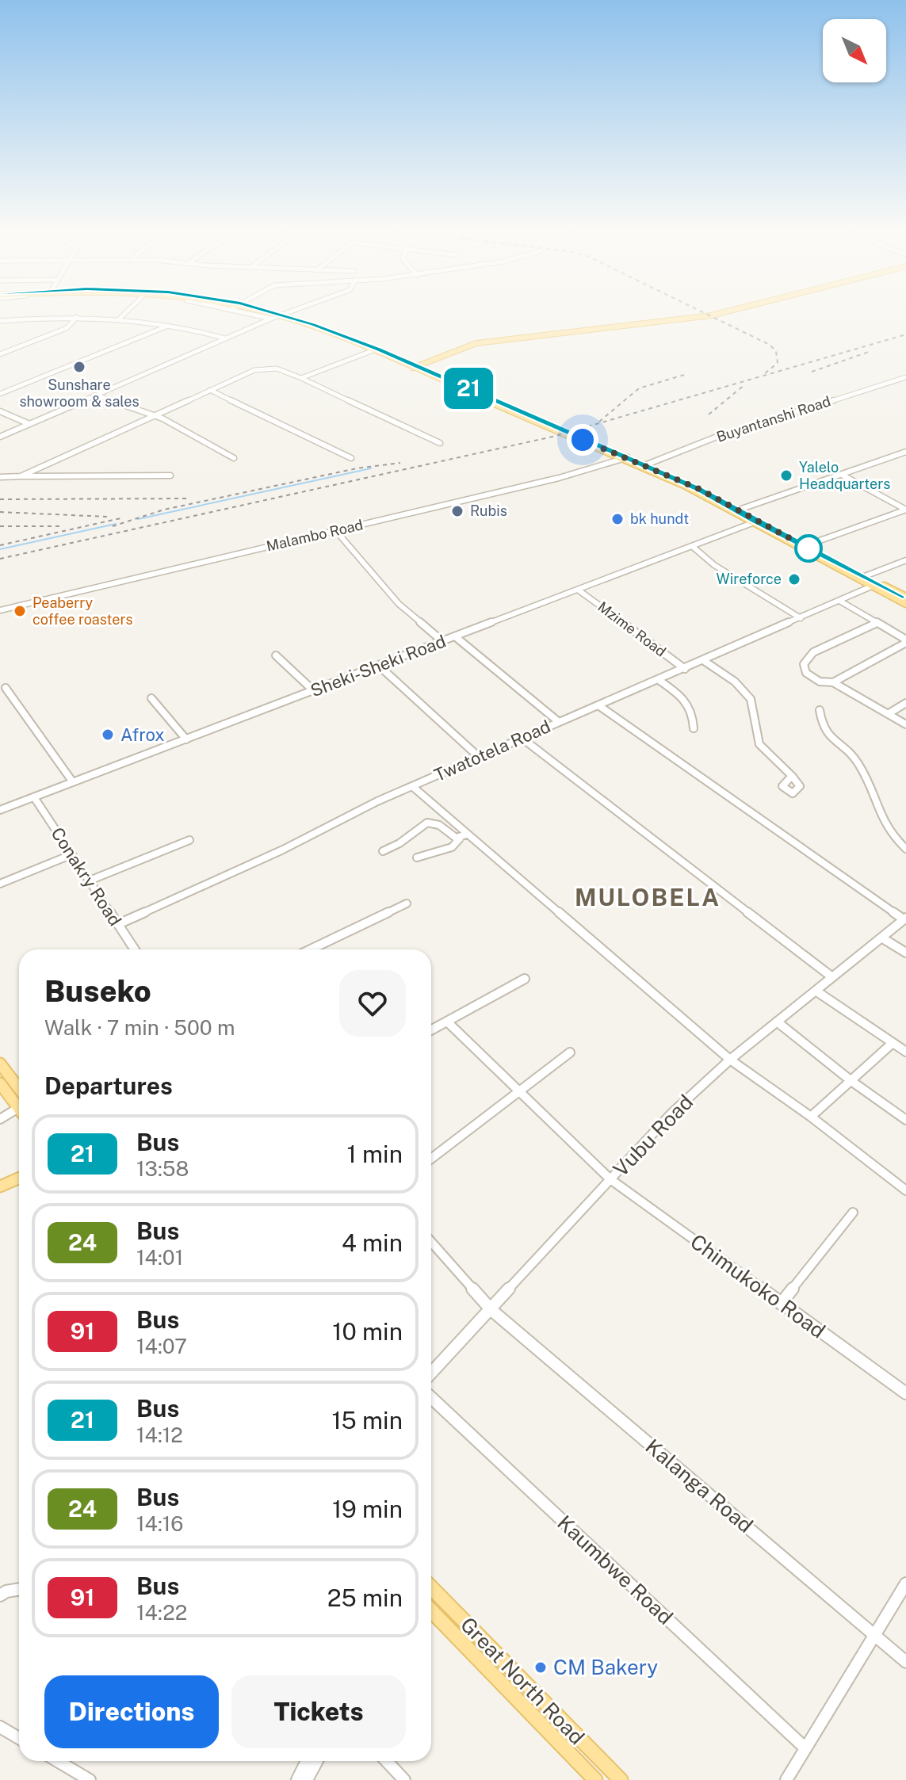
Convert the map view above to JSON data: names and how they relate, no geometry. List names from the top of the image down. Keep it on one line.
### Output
{"streets":{"main road":["Great North Road"],"street":["Buyantanshi Road","Malambo Road","Mzime Road","Sheki-Sheki Road","Twatotela Road","Conakry Road","Vubu Road","Chimukoko Road","Kalanga Road","Kaumbwe Road"]},"crossings":[["Mzime Road","Sheki-Sheki Road"],["Mzime Road","Twatotela Road"],["Sheki-Sheki Road","Conakry Road"],["Twatotela Road","Conakry Road"],["Vubu Road","Chimukoko Road"],["Vubu Road","Kalanga Road"]],"districts":["MULOBELA"],"places":["Sunshare showroom & sales","Yalelo Headquarters","Rubis","bk hundt","Wireforce","Peaberry coffee roasters","Afrox","CM Bakery"],"lines":["bus line 21"],"north":"bottom right","page":{"on_map":"21","heading":[["Buseko","Walk · 7 min · 500 m"],"Departures"],"list":[{"mark":"21","name":"Bus","note":"13:58","value":"1 min"},{"mark":"24","name":"Bus","note":"14:01","value":"4 min"},{"mark":"91","name":"Bus","note":"14:07","value":"10 min"},{"mark":"21","name":"Bus","note":"14:12","value":"15 min"},{"mark":"24","name":"Bus","note":"14:16","value":"19 min"},{"mark":"91","name":"Bus","note":"14:22","value":"25 min"}],"buttons":["Directions","Tickets"]}}
